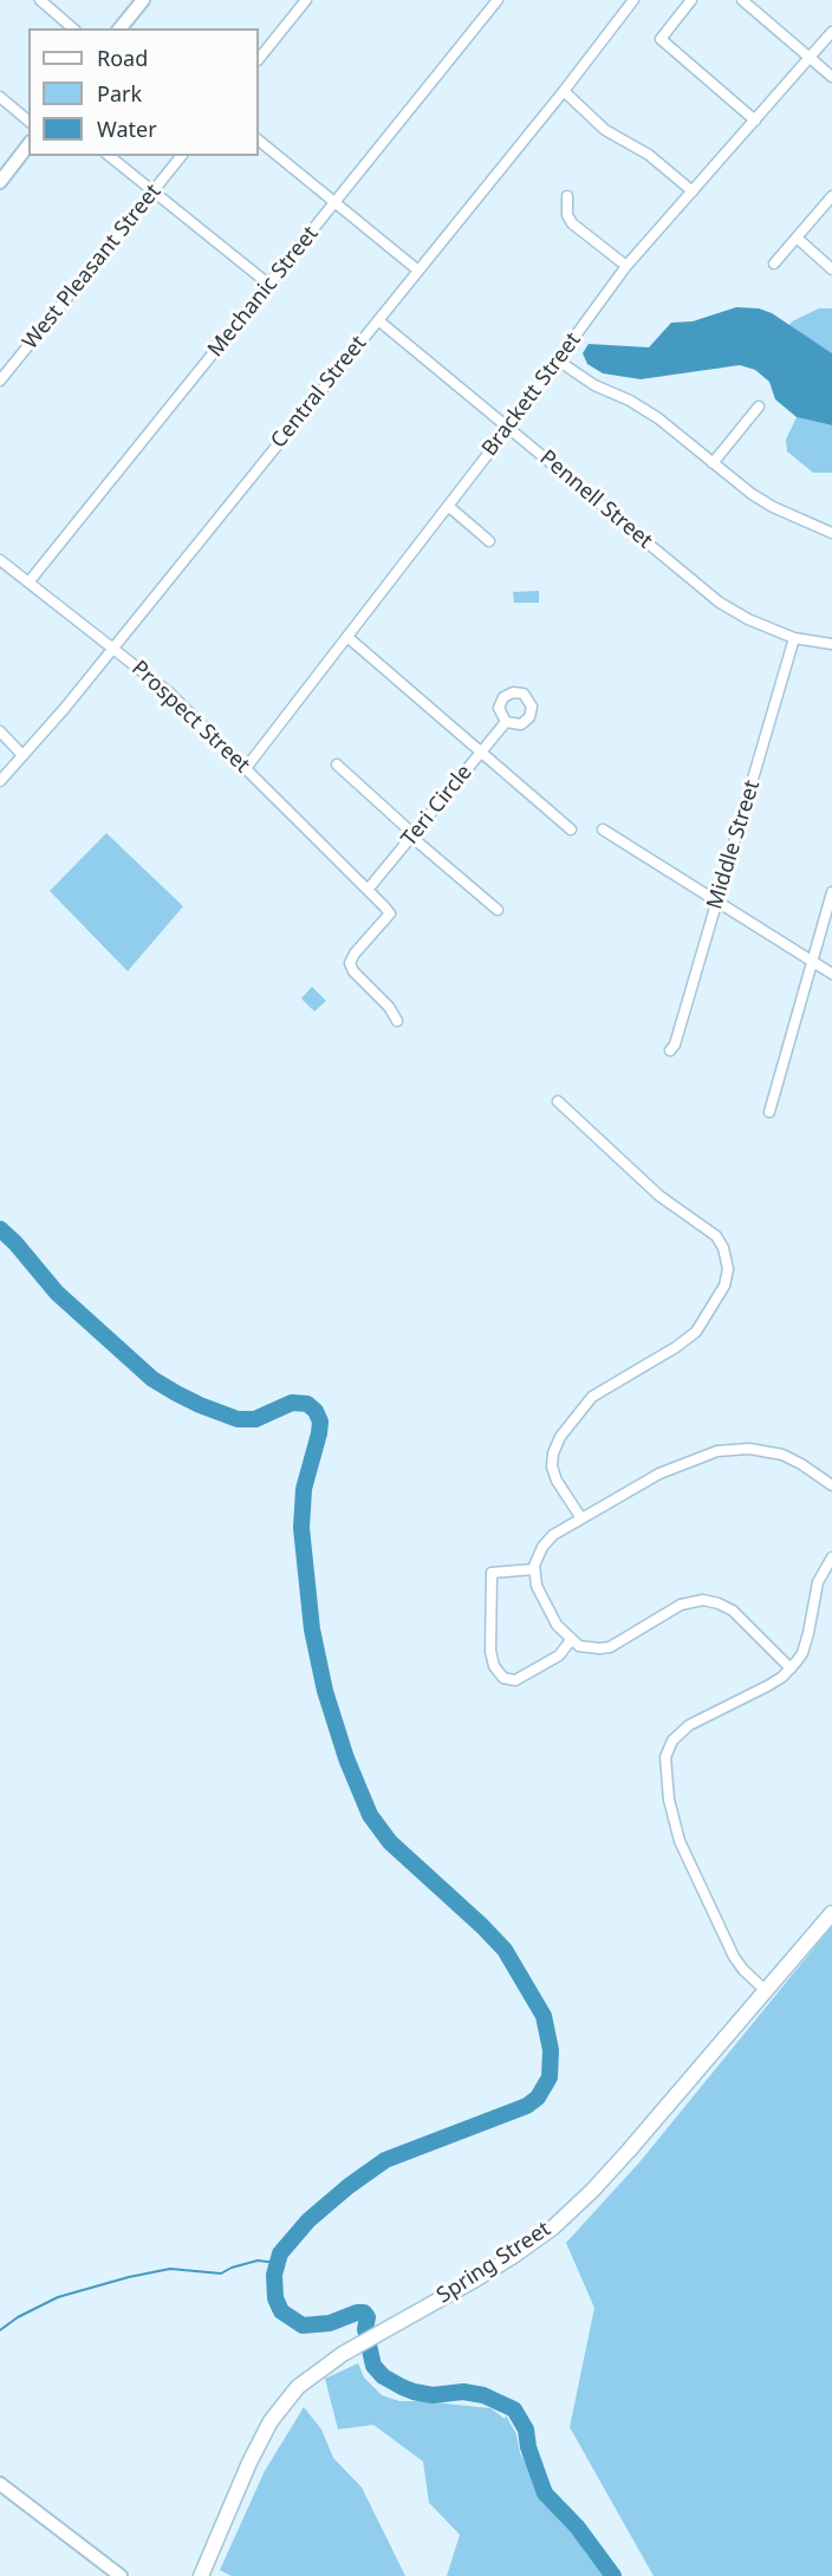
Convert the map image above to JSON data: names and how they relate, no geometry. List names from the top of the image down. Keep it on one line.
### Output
{"streets":{"main road":["Spring Street"],"street":["West Pleasant Street","Mechanic Street","Central Street","Brackett Street","Pennell Street","Prospect Street","Teri Circle","Middle Street"]},"crossings":[["Mechanic Street","Prospect Street"],["Central Street","Pennell Street"],["Central Street","Prospect Street"],["Brackett Street","Pennell Street"],["Brackett Street","Prospect Street"],["Pennell Street","Middle Street"],["Prospect Street","Teri Circle"]],"legend":["Road","Park","Water"]}
